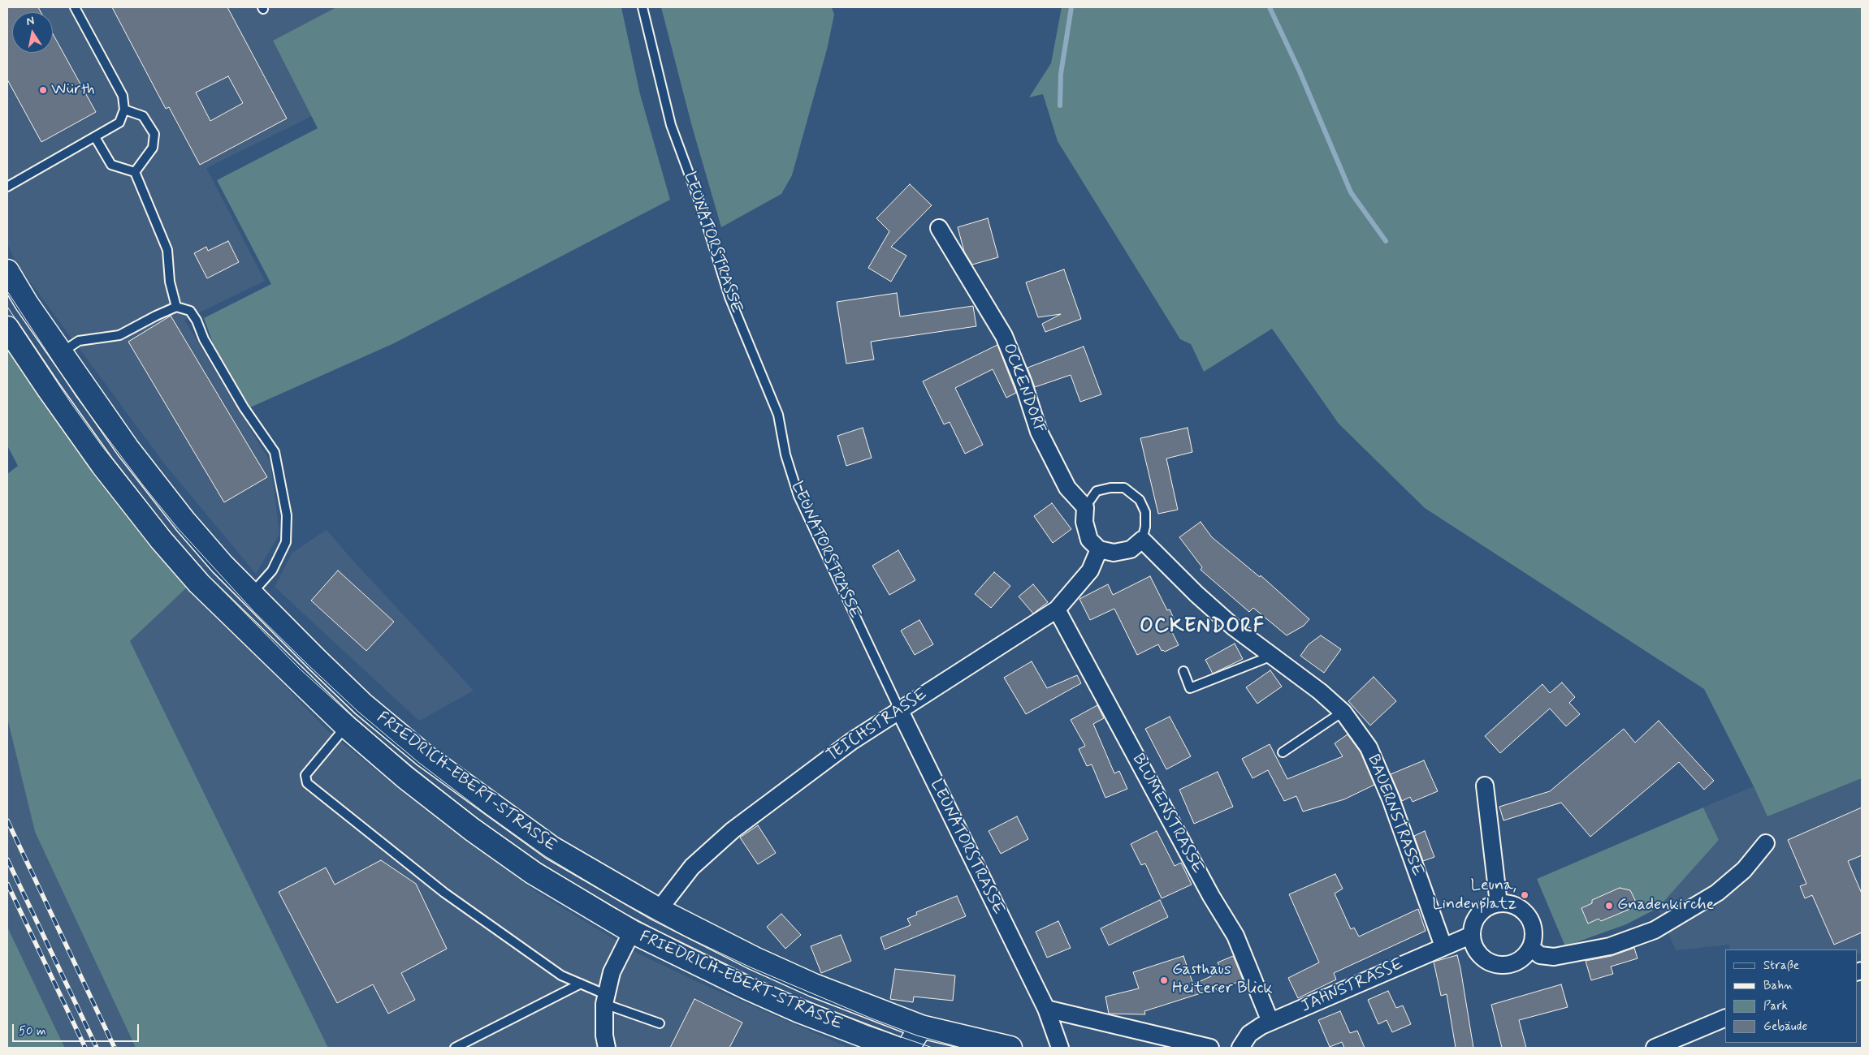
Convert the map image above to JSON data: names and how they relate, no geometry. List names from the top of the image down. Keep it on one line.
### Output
{"streets":{"main road":["FRIEDRICH-EBERT-STRASSE"],"street":["LEUNATORSTRASSE","OCKENDORF","TEICHSTRASSE","BLUMENSTRASSE","BAUERNSTRASSE","JAHNSTRASSE"]},"crossings":[["LEUNATORSTRASSE","TEICHSTRASSE"],["OCKENDORF","TEICHSTRASSE"],["OCKENDORF","BAUERNSTRASSE"],["TEICHSTRASSE","FRIEDRICH-EBERT-STRASSE"],["TEICHSTRASSE","BLUMENSTRASSE"],["TEICHSTRASSE","BAUERNSTRASSE"],["BLUMENSTRASSE","JAHNSTRASSE"],["BAUERNSTRASSE","JAHNSTRASSE"]],"districts":["OCKENDORF"],"places":["Würth","Leuna, Lindenplatz","Gnadenkirche","Gasthaus Heiterer Blick"],"legend":["Straße","Bahn","Park","Gebäude"],"scale_bar":"50 m","north":"top"}
